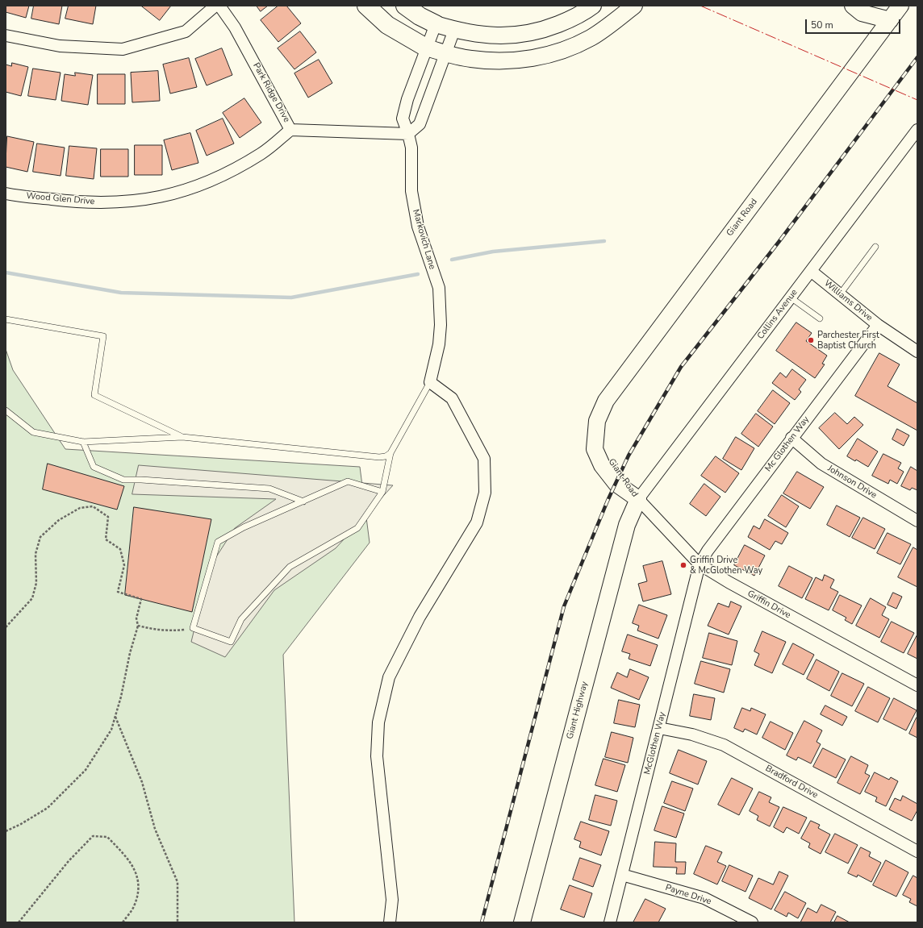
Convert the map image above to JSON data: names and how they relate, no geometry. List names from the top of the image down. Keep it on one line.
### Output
{"streets":{"street":["Park Ridge Drive","Wood Glen Drive","Giant Road","Markovich Lane","Williams Drive","Collins Avenue","Mc Glothen Way","Johnson Drive","Griffin Drive","Giant Highway","McGlothen Way","Bradford Drive","Payne Drive"]},"crossings":[["Park Ridge Drive","Wood Glen Drive"],["Park Ridge Drive","Markovich Lane"],["Giant Road","Collins Avenue"],["Giant Road","Griffin Drive"],["Giant Road","Giant Highway"],["Williams Drive","Collins Avenue"],["Williams Drive","Mc Glothen Way"],["Collins Avenue","Griffin Drive"],["Collins Avenue","Giant Highway"],["Mc Glothen Way","Johnson Drive"],["Mc Glothen Way","Griffin Drive"],["Mc Glothen Way","McGlothen Way"],["Griffin Drive","Giant Highway"],["Griffin Drive","McGlothen Way"],["McGlothen Way","Bradford Drive"],["McGlothen Way","Payne Drive"]],"places":["Parchester First Baptist Church","Griffin Drive & McGlothen Way"],"scale_bar":"50 m"}
